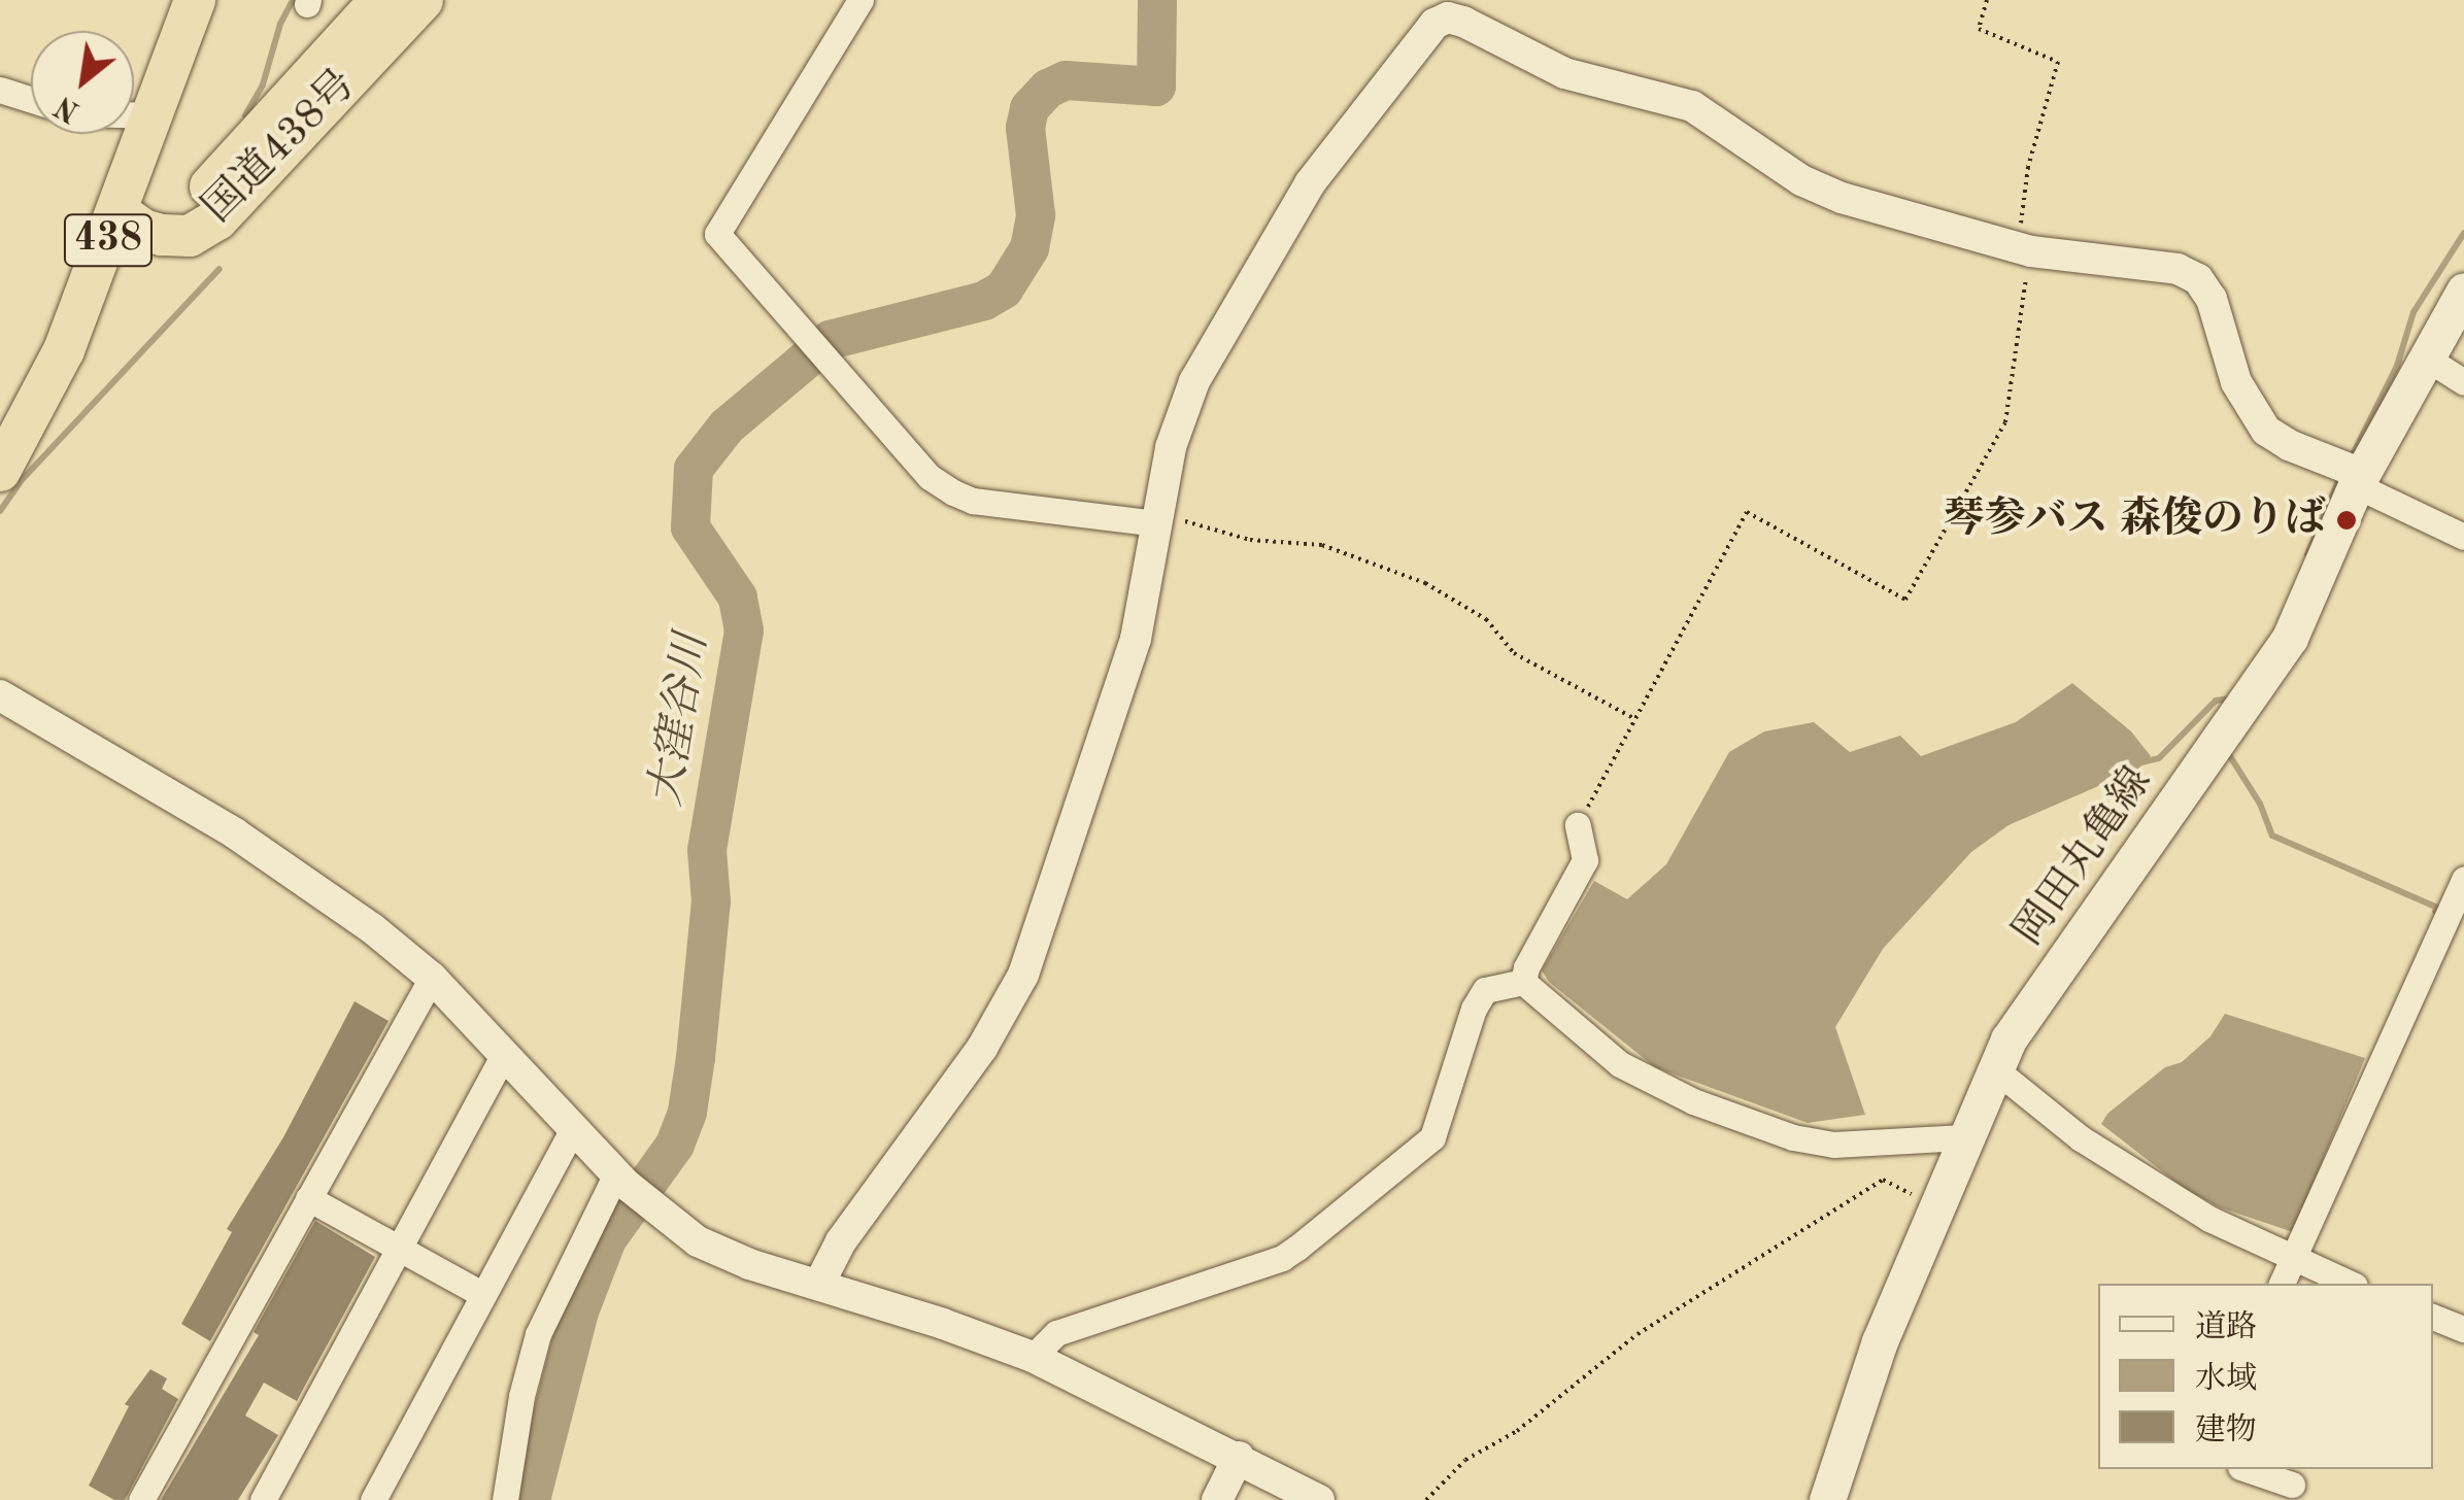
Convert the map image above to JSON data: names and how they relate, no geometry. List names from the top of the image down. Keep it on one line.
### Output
{"streets":{"highway":["国道438号","438"],"main road":["岡田丸亀線"]},"crossings":[["国道438号","438"]],"water":["大窪谷川"],"places":["琴参バス 森俊のりば"],"legend":["道路","水域","建物"],"north":"bottom left"}
